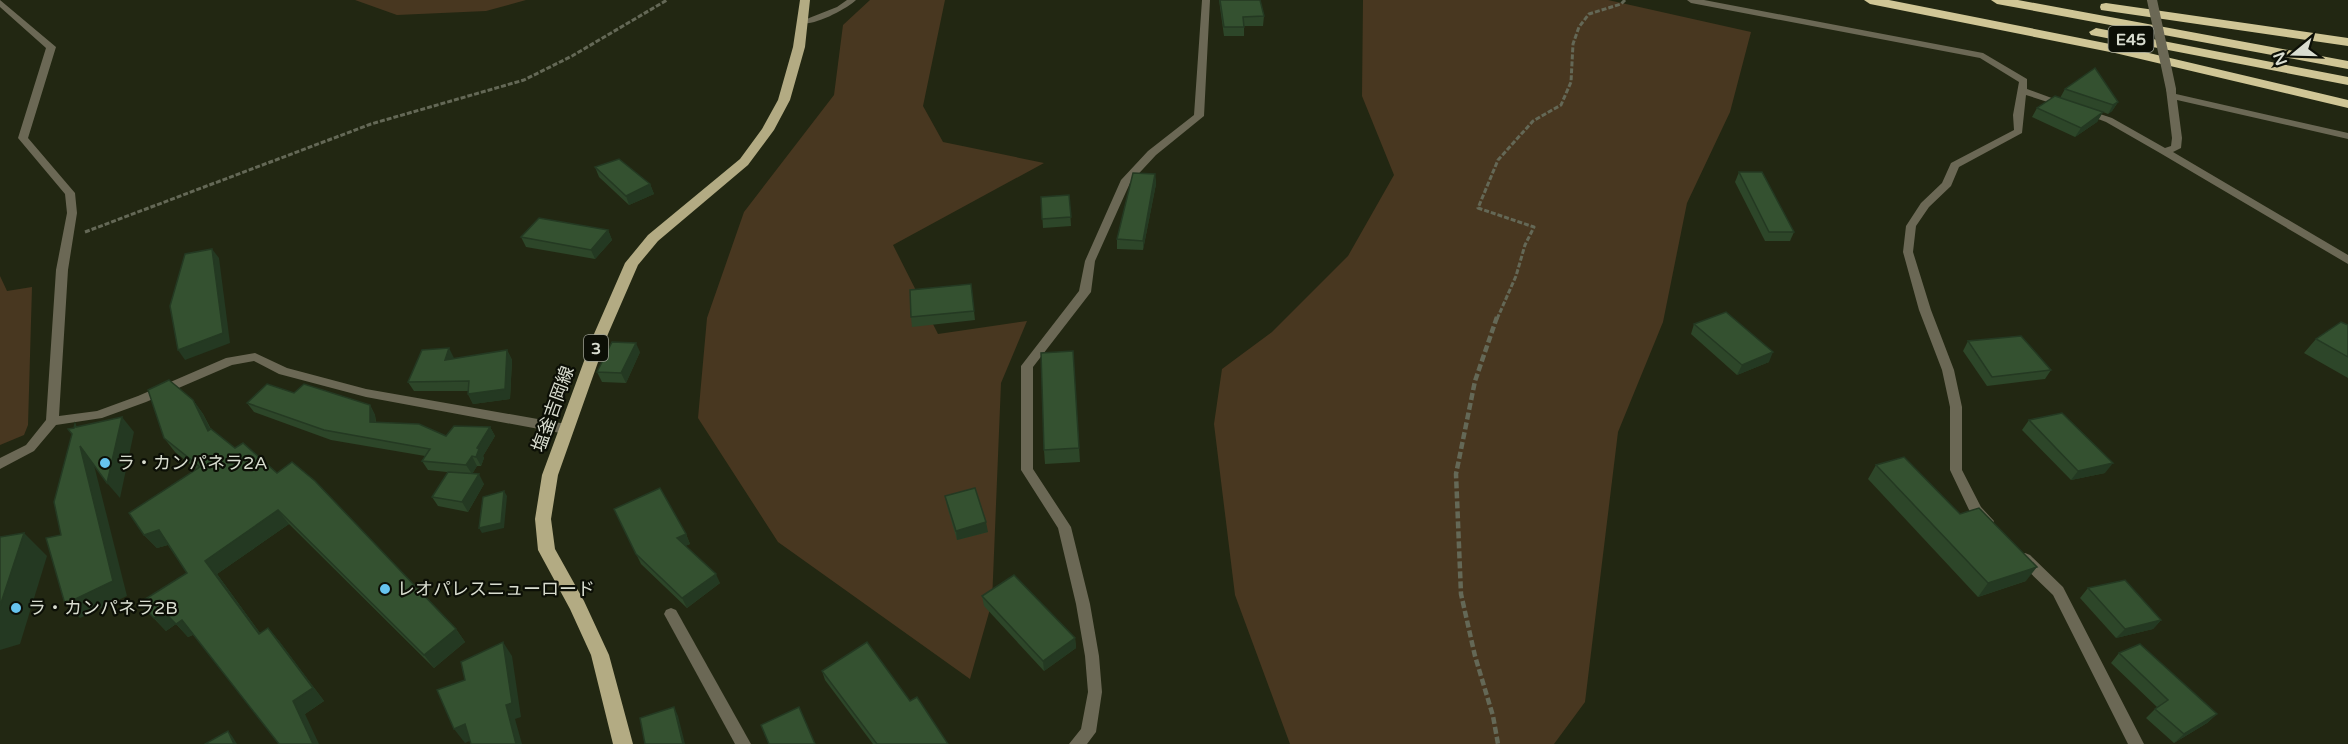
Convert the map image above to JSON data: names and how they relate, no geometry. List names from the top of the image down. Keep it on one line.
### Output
{"streets":{"highway":["E45"],"main road":["3","塩釜吉岡線"]},"places":["ラ・カンパネラ2A","レオパレスニューロード","ラ・カンパネラ2B"],"north":"left"}
